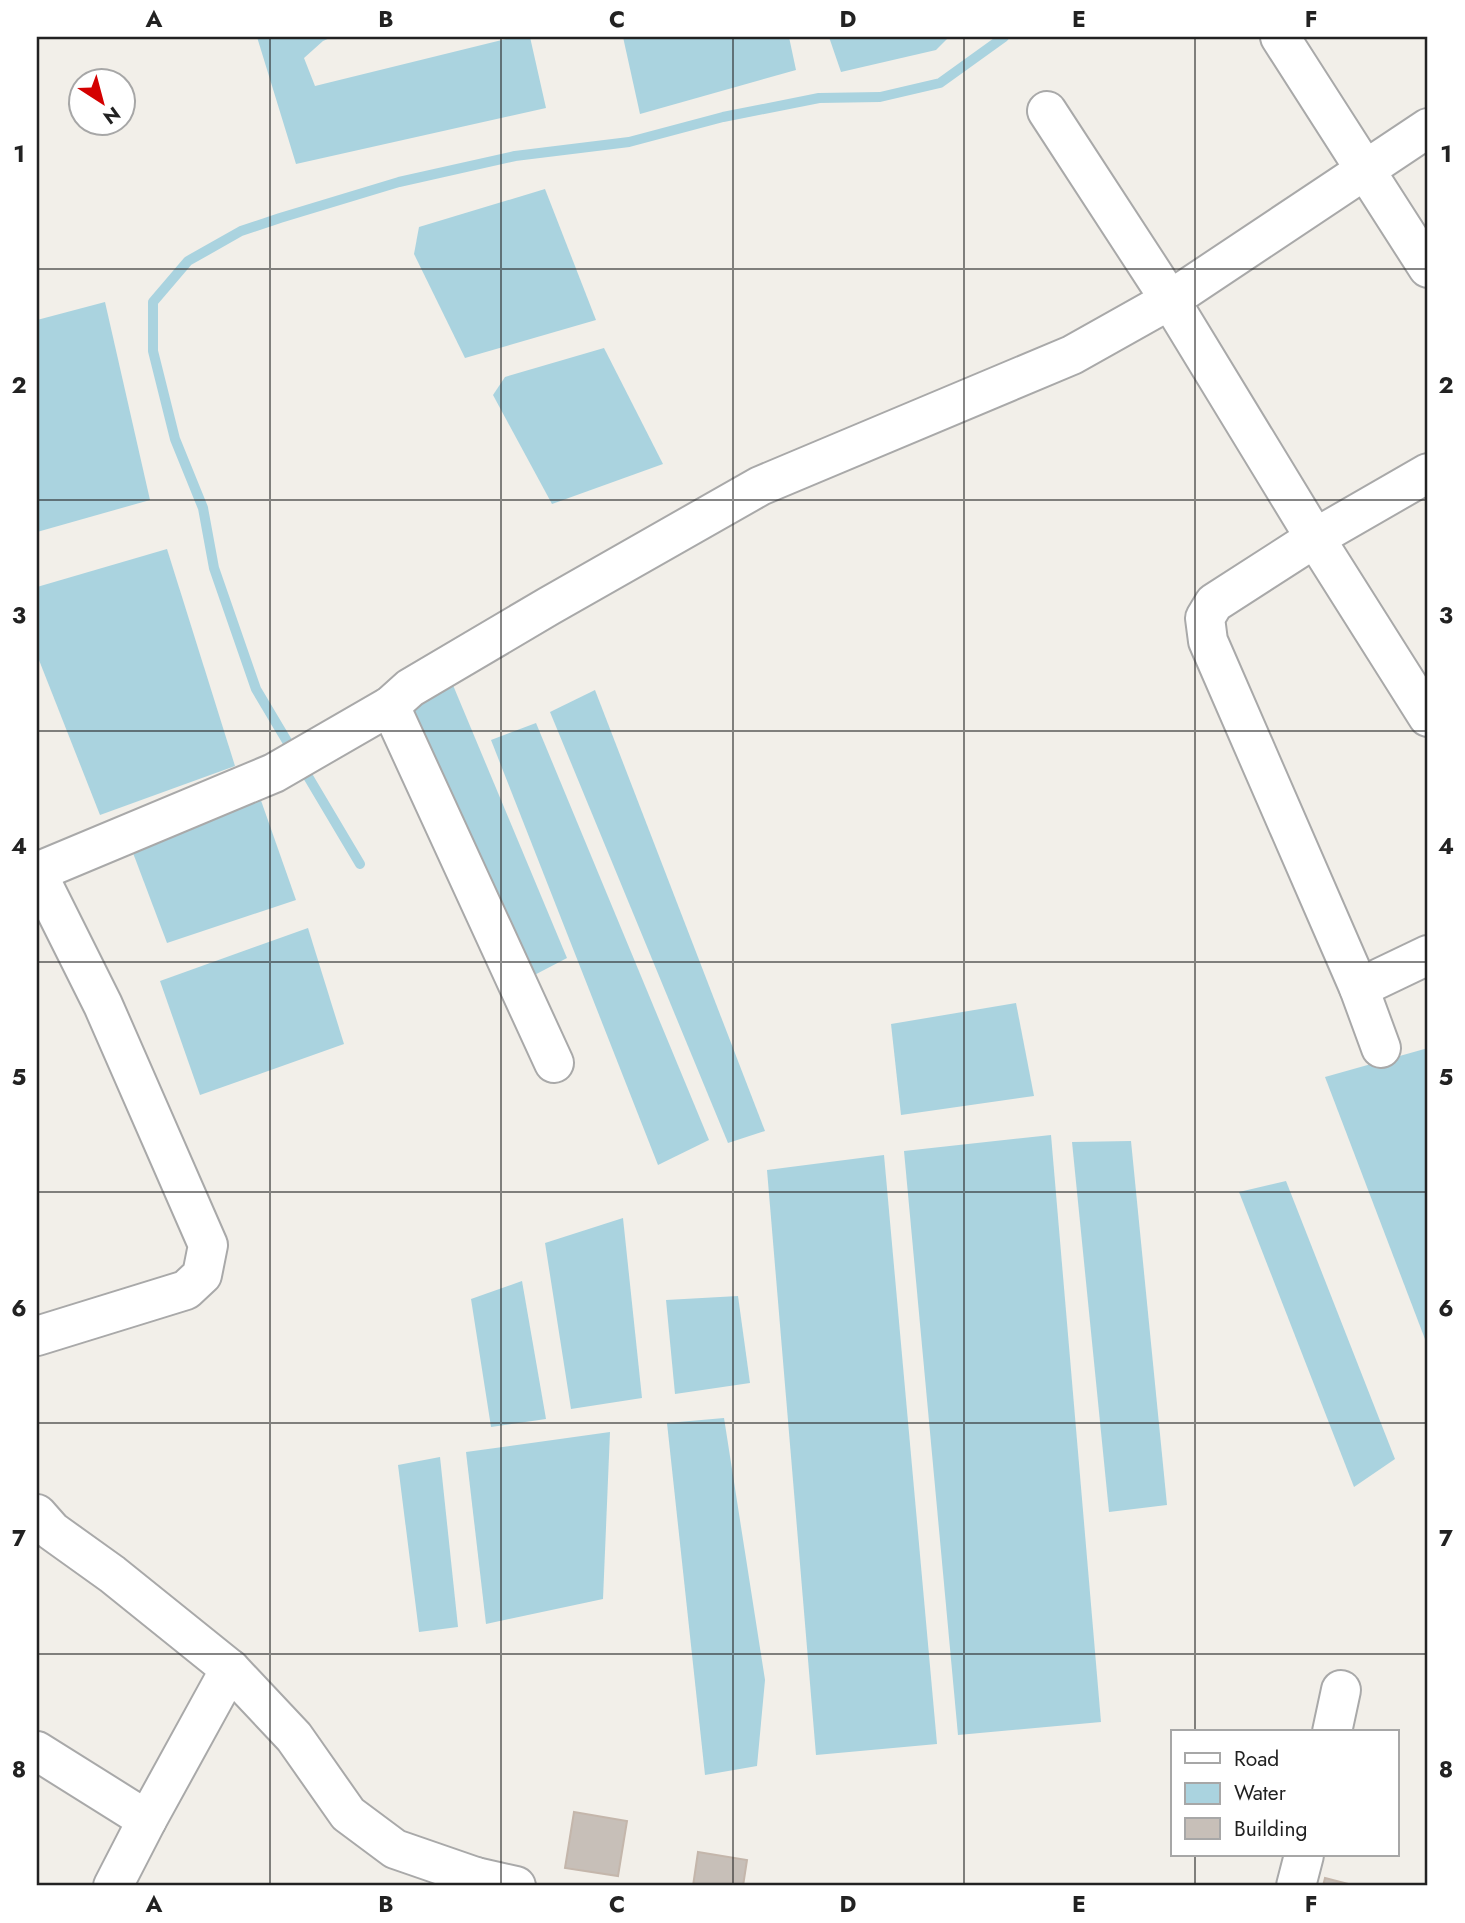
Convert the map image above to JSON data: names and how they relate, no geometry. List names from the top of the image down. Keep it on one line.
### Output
{"legend":["Road","Water","Building"],"north":"bottom right","grid":{"columns":["A","B","C","D","E","F"],"rows":["1","2","3","4","5","6","7","8"]}}
